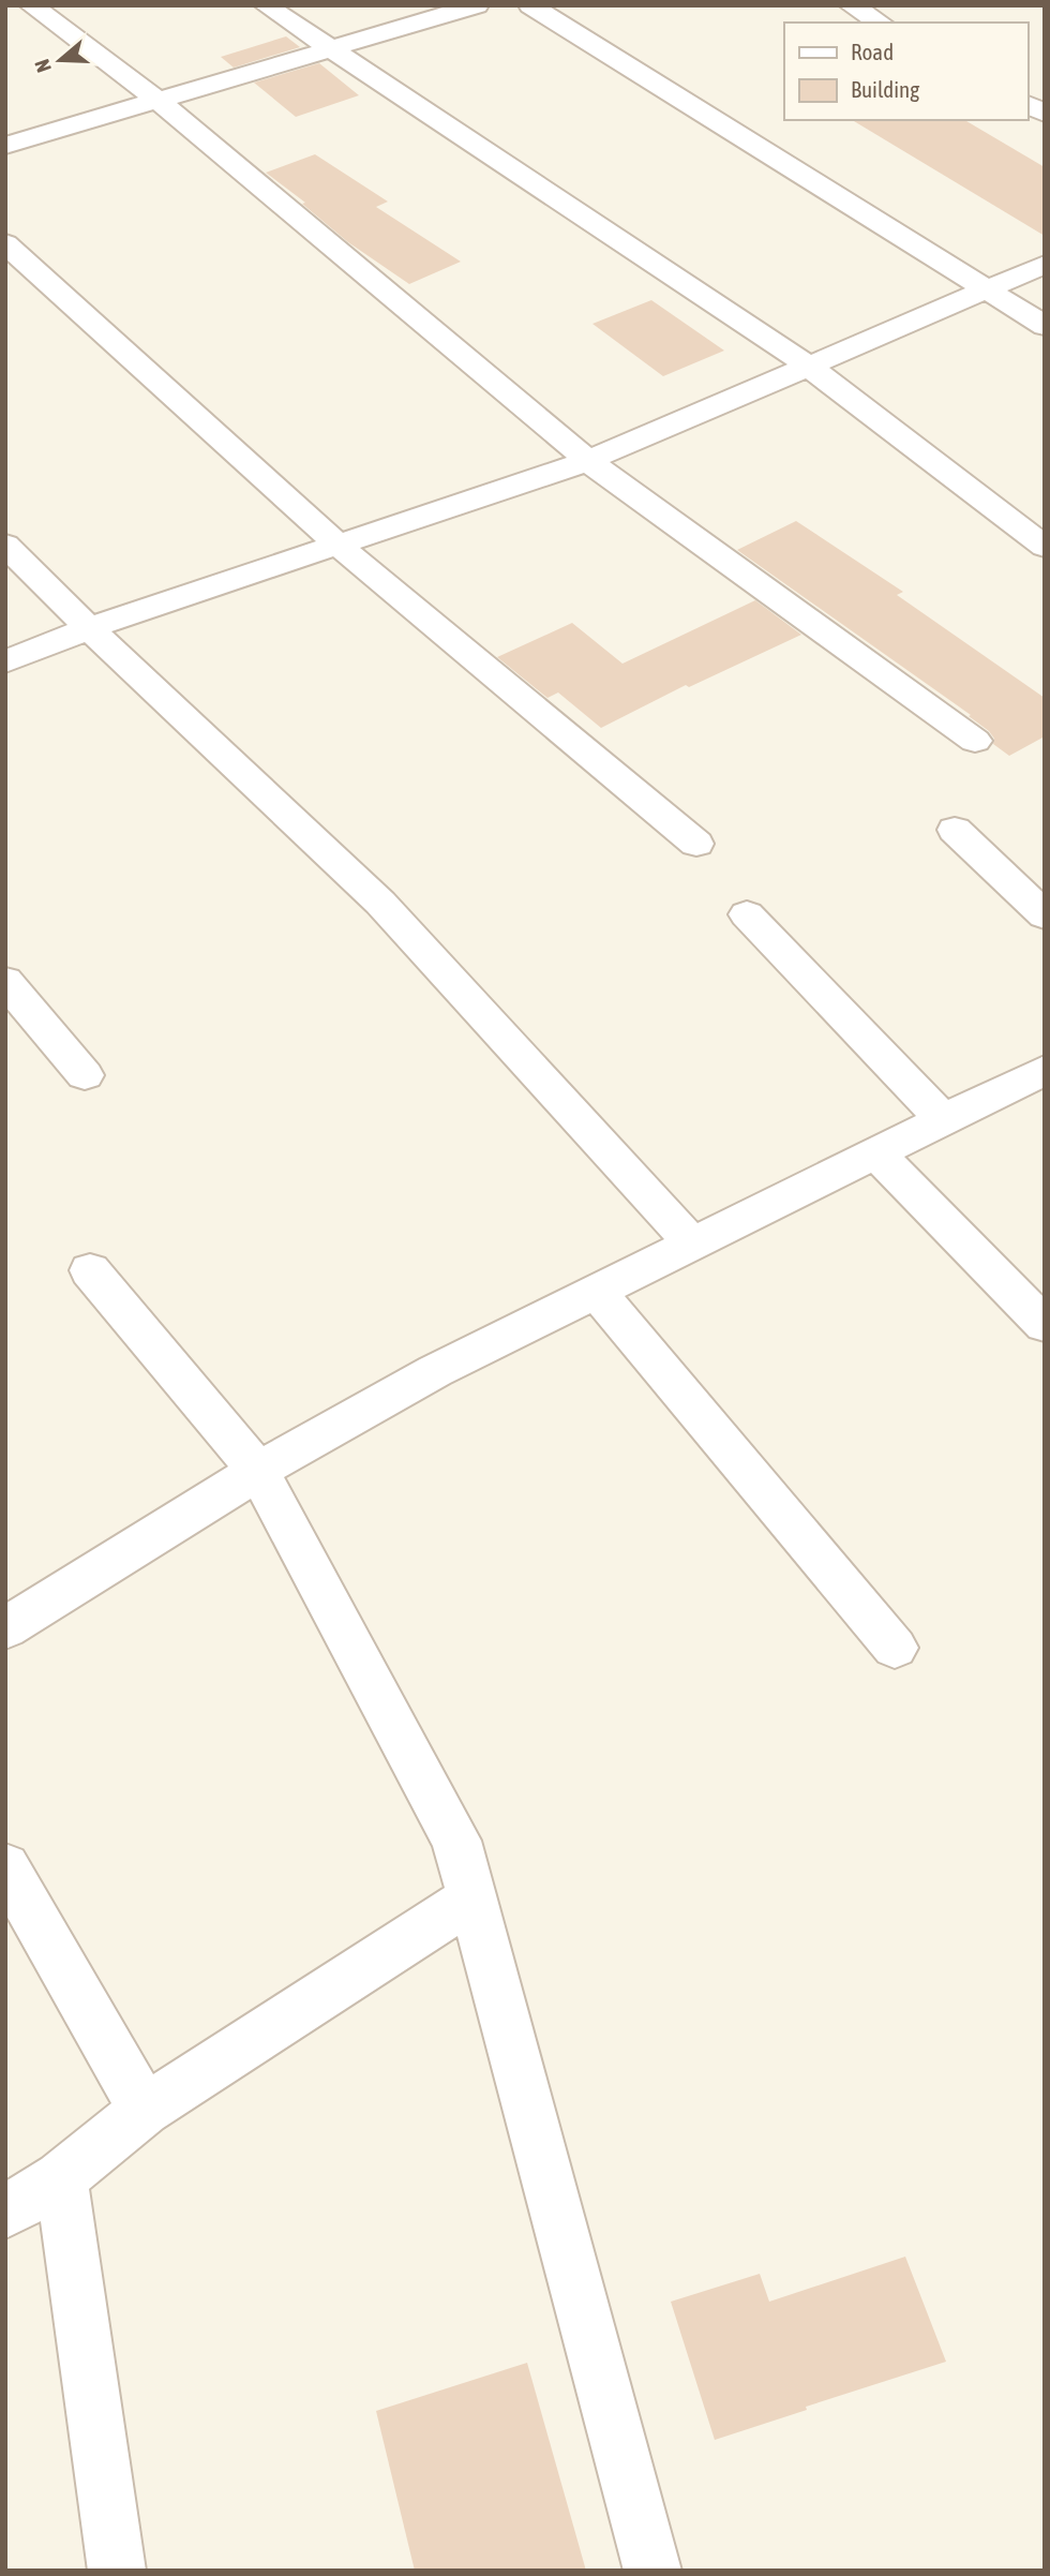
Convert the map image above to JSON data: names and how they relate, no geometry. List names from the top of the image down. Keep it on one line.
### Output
{"legend":["Road","Building"],"north":"left"}
